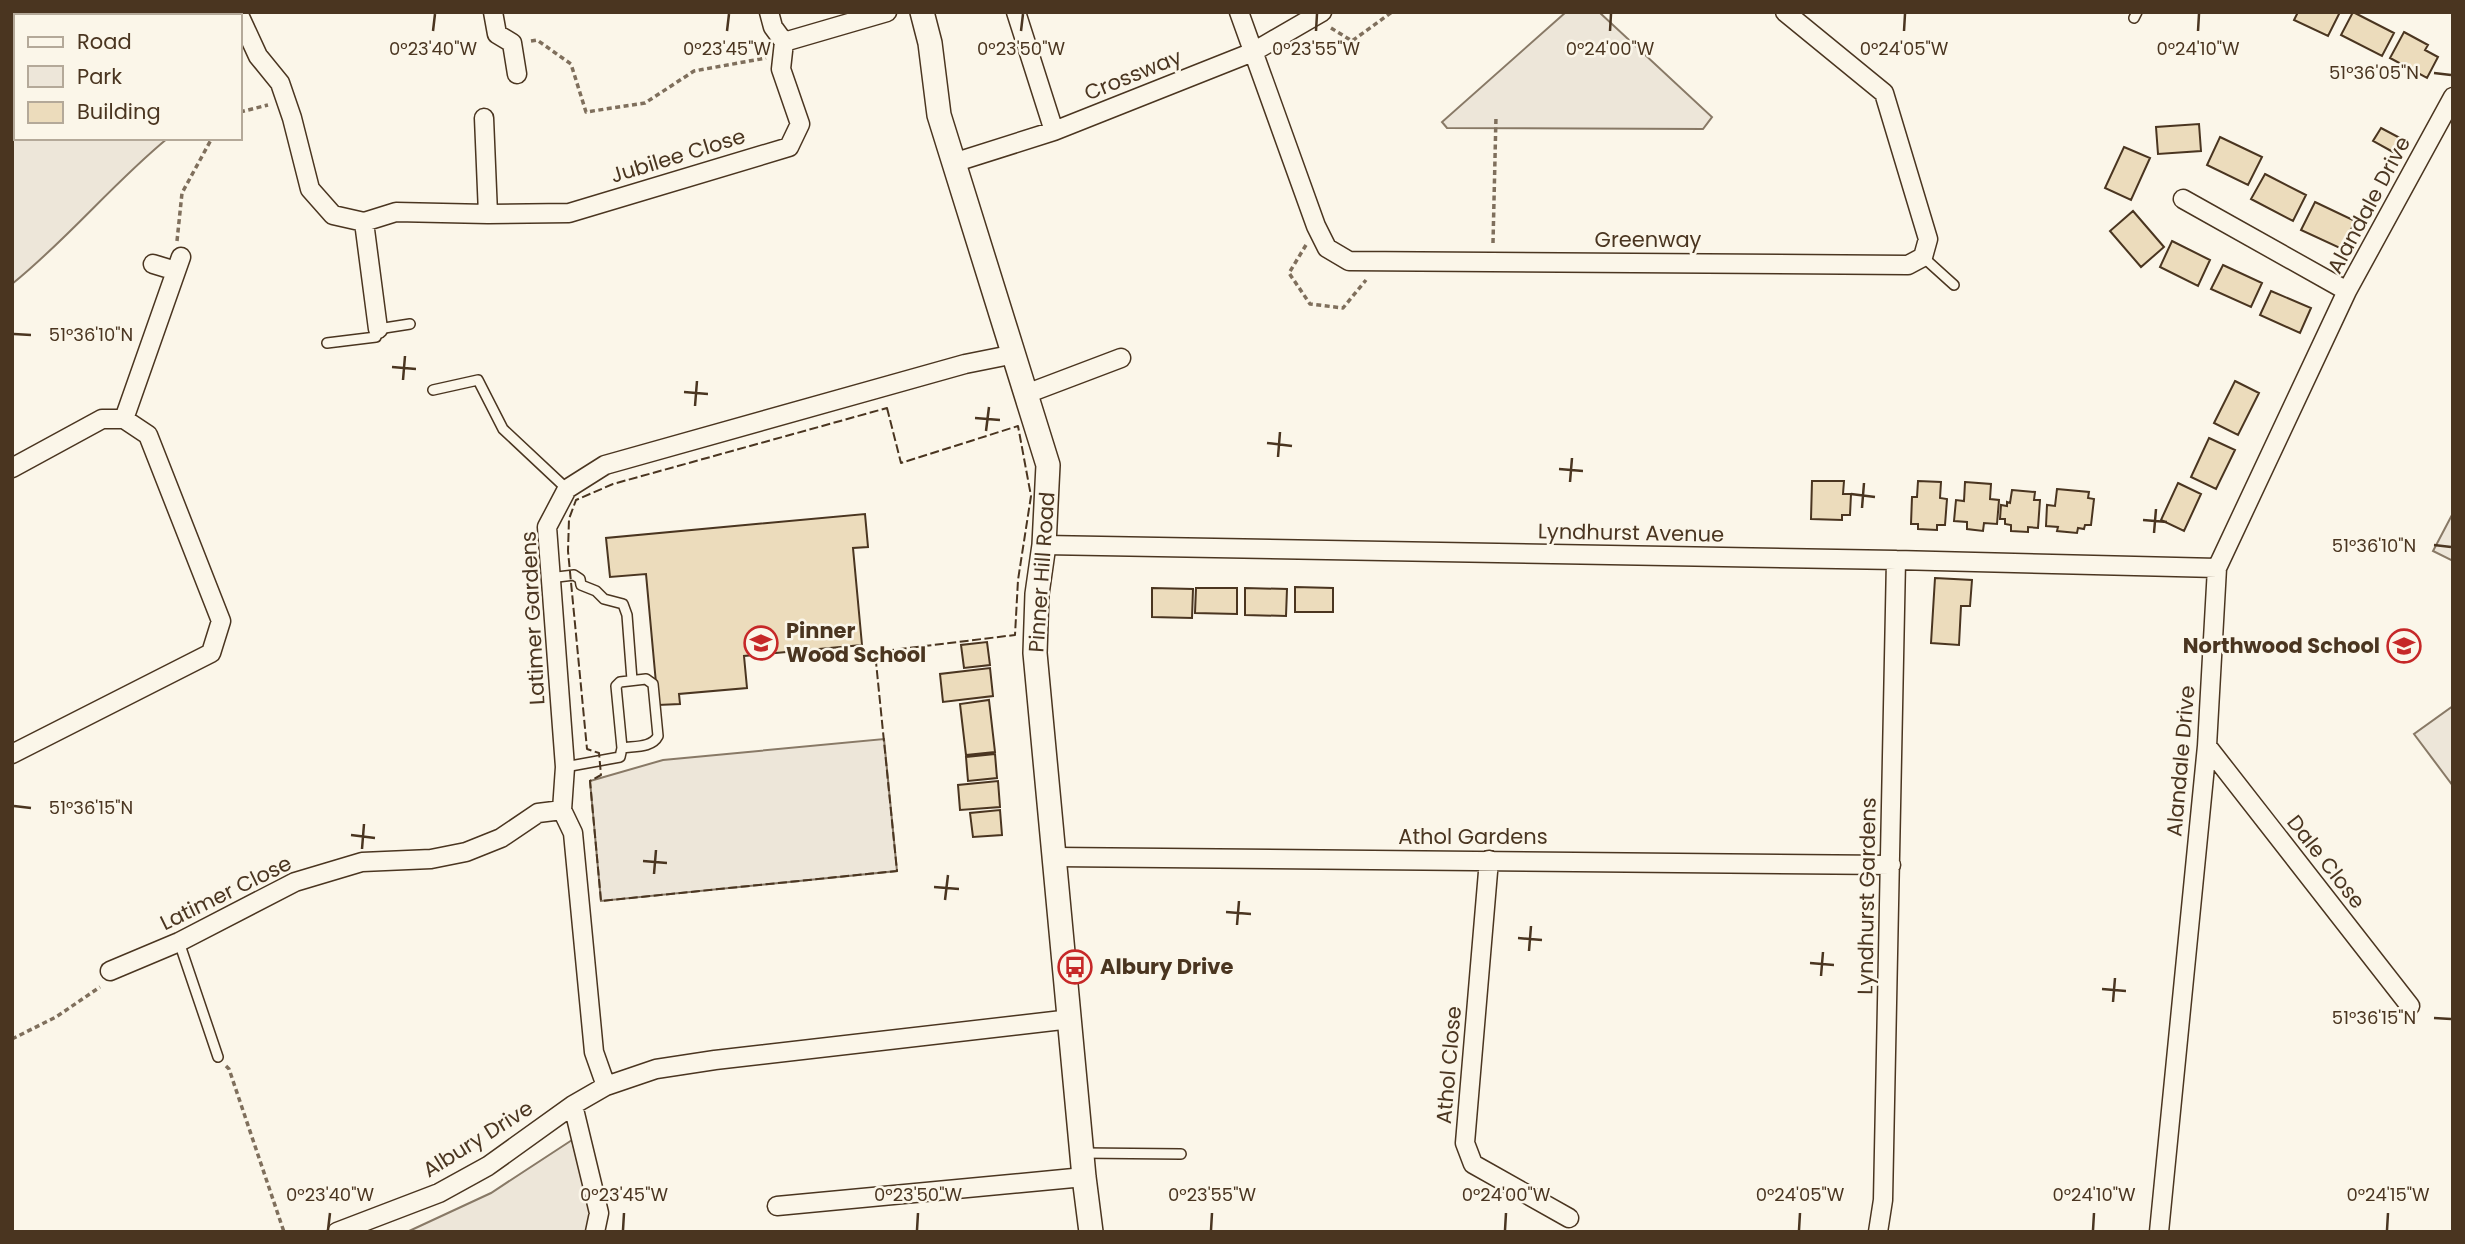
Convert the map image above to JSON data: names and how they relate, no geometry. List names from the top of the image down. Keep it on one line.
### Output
{"streets":{"street":["Crossway","Jubilee Close","Alandale Drive","Greenway","Lyndhurst Avenue","Pinner Hill Road","Latimer Gardens","Athol Gardens","Dale Close","Latimer Close","Lyndhurst Gardens","Athol Close","Albury Drive"]},"crossings":[["Crossway","Greenway"],["Crossway","Pinner Hill Road"],["Alandale Drive","Lyndhurst Avenue"],["Alandale Drive","Dale Close"],["Lyndhurst Avenue","Pinner Hill Road"],["Lyndhurst Avenue","Lyndhurst Gardens"],["Pinner Hill Road","Athol Gardens"],["Pinner Hill Road","Albury Drive"],["Latimer Gardens","Latimer Close"],["Latimer Gardens","Albury Drive"],["Athol Gardens","Lyndhurst Gardens"],["Athol Gardens","Athol Close"]],"places":{"school or university":["Pinner Wood School","Northwood School"],"bus stop":["Albury Drive"]},"legend":["Road","Park","Building"],"coordinates":["0°23'40\"W","0°23'45\"W","0°23'50\"W","0°23'55\"W","0°24'00\"W","0°24'05\"W","0°24'10\"W","51°36'05\"N","51°36'10\"N","51°36'15\"N","0°24'15\"W"]}
